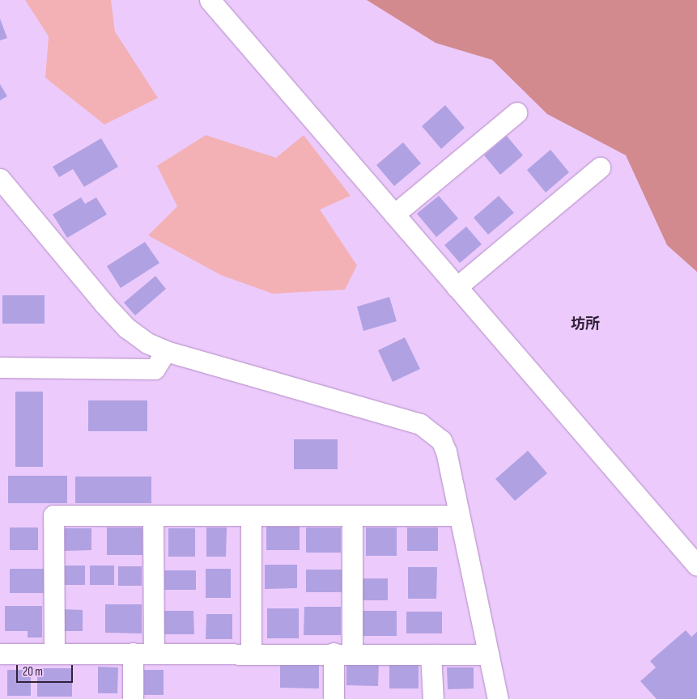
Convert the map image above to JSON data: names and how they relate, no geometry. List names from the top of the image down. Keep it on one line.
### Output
{"districts":["坊所"],"scale_bar":"20 m"}
